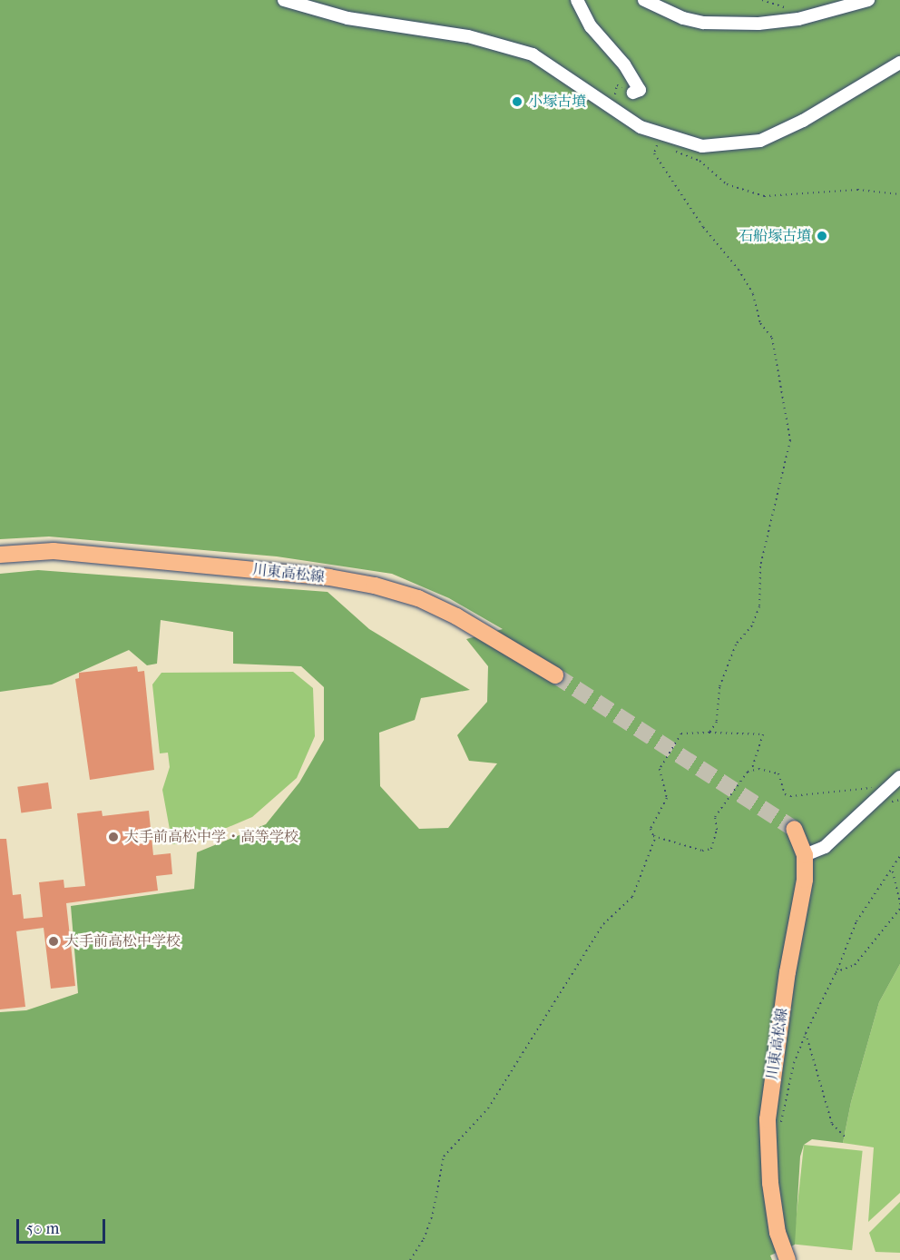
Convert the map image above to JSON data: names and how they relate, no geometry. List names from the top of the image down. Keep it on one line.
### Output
{"streets":{"main road":["川東高松線"]},"places":["小塚古墳","石船塚古墳","大手前高松中学・高等学校","大手前高松中学校"],"scale_bar":"50 m"}
